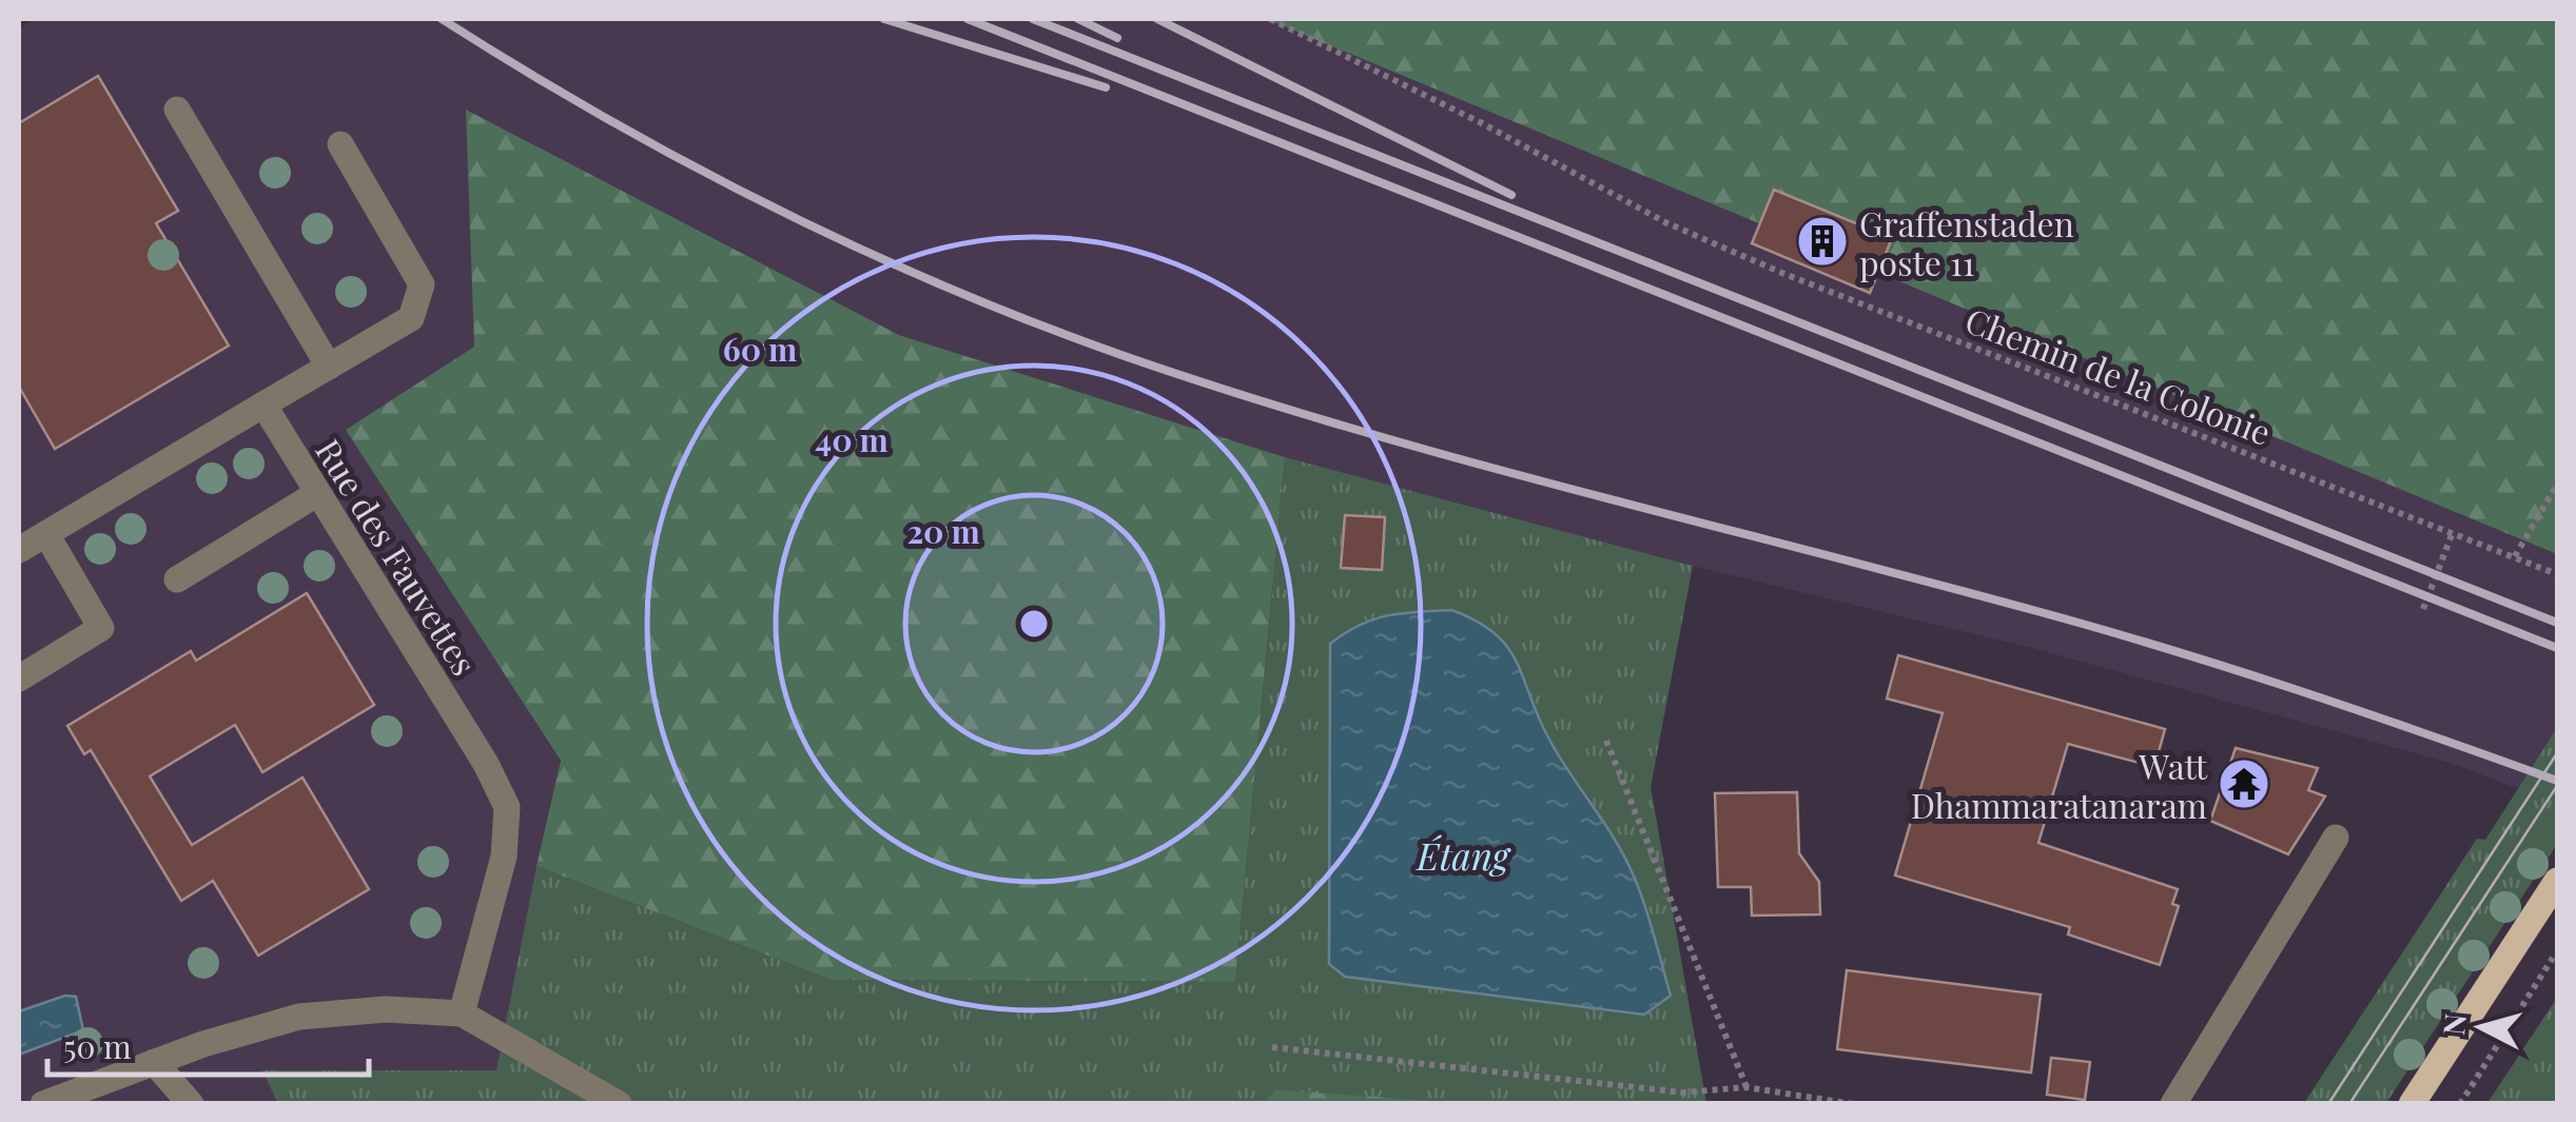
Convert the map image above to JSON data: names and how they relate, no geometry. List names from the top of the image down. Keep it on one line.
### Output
{"streets":{"street":["Rue des Fauvettes"],"path":["Chemin de la Colonie"]},"water":["Étang"],"places":{"building":["Graffenstaden poste 11"],"temple":["Watt Dhammaratanaram"]},"scale_bar":"50 m","north":"left","rings":["60 m","40 m","20 m"]}
